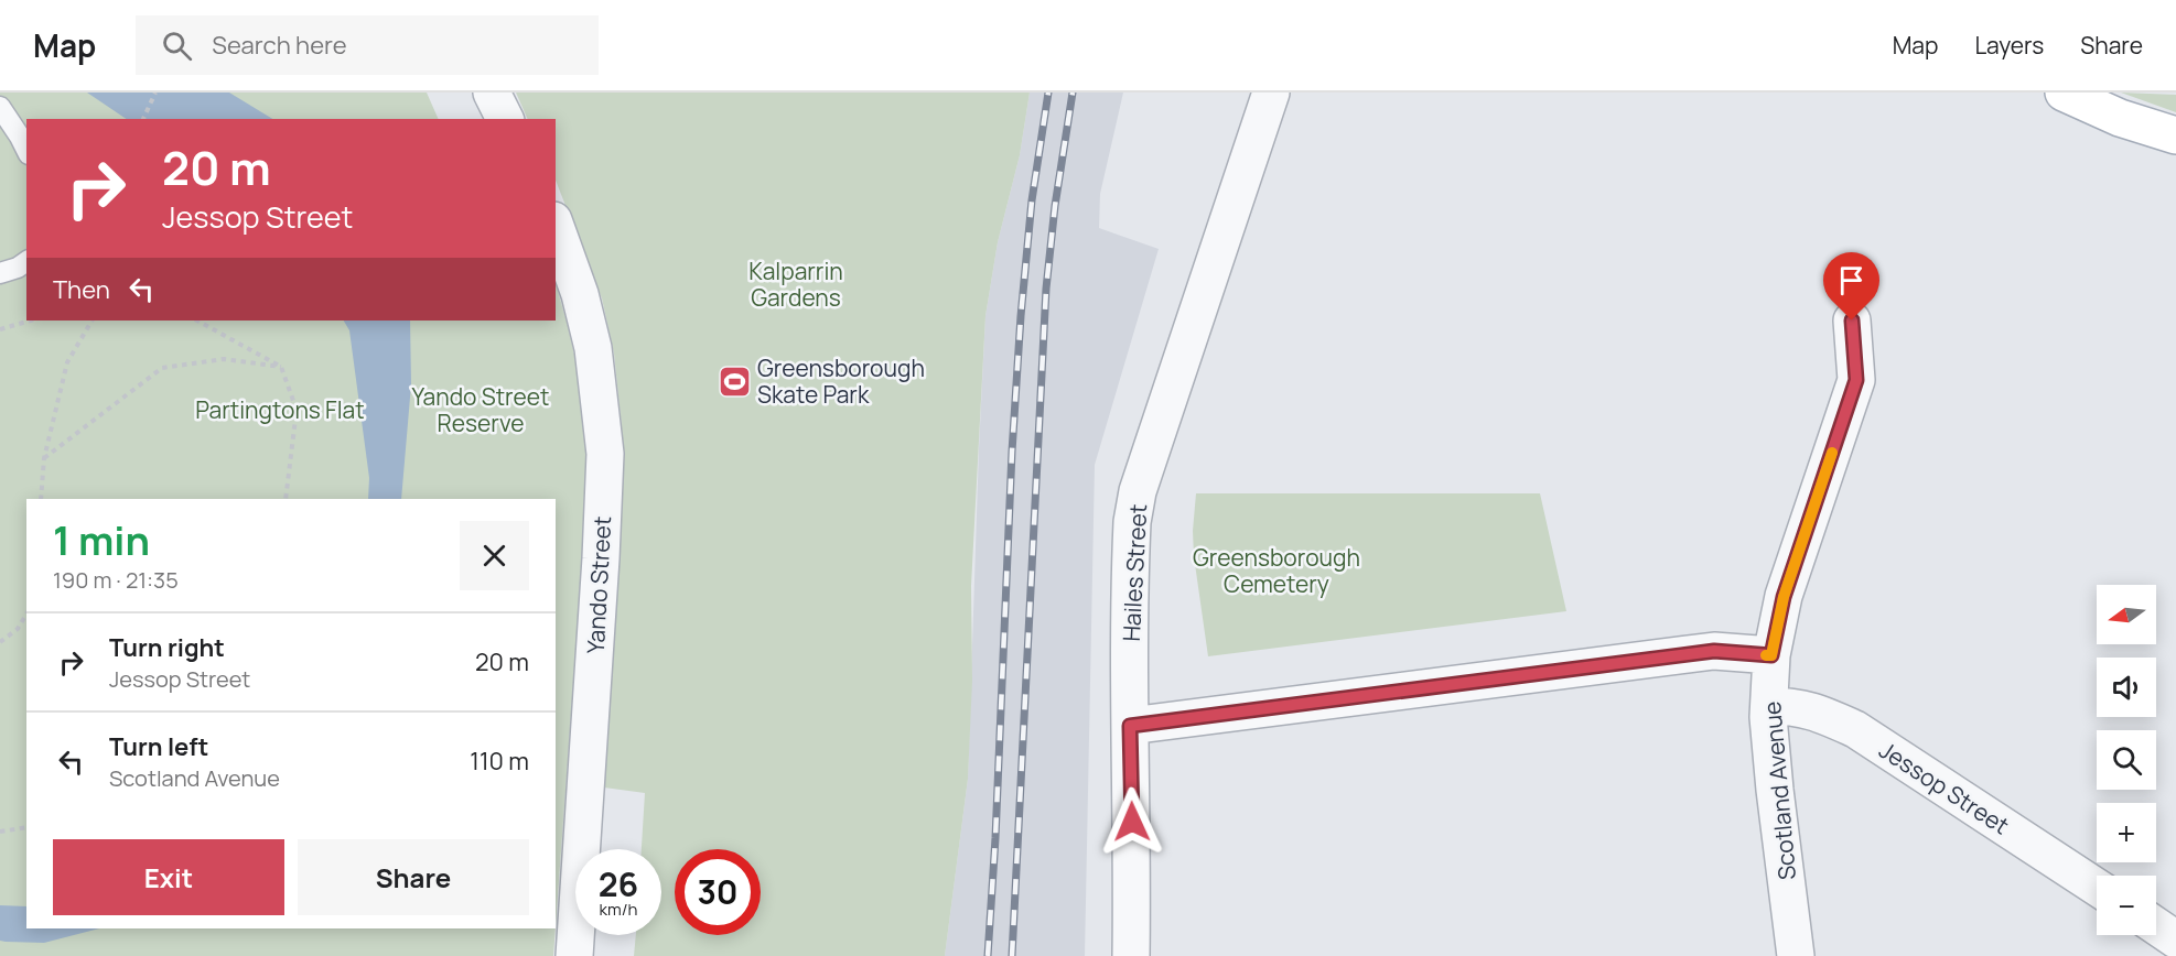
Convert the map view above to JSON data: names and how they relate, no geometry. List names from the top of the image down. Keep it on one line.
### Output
{"streets":{"street":["Hailes Street","Yando Street","Jessop Street","Scotland Avenue"]},"crossings":[["Jessop Street","Scotland Avenue"]],"parks":["Kalparrin Gardens","Yando Street Reserve","Partingtons Flat","Greensborough Cemetery"],"places":{"sports":["Greensborough Skate Park"]},"north":"left","page":{"header":"Map","search":"Search here","nav":["Map","Layers","Share"],"turn":["20 m","Jessop Street"],"then":"Then","heading":["1 min","190 m · 21:35"],"map_buttons":["+","−"],"list":[{"name":"Turn right","note":"Jessop Street","value":"20 m"},{"name":"Turn left","note":"Scotland Avenue","value":"110 m"}],"buttons":["Exit","Share"],"speed":"26 km/h","limit":"30"}}
